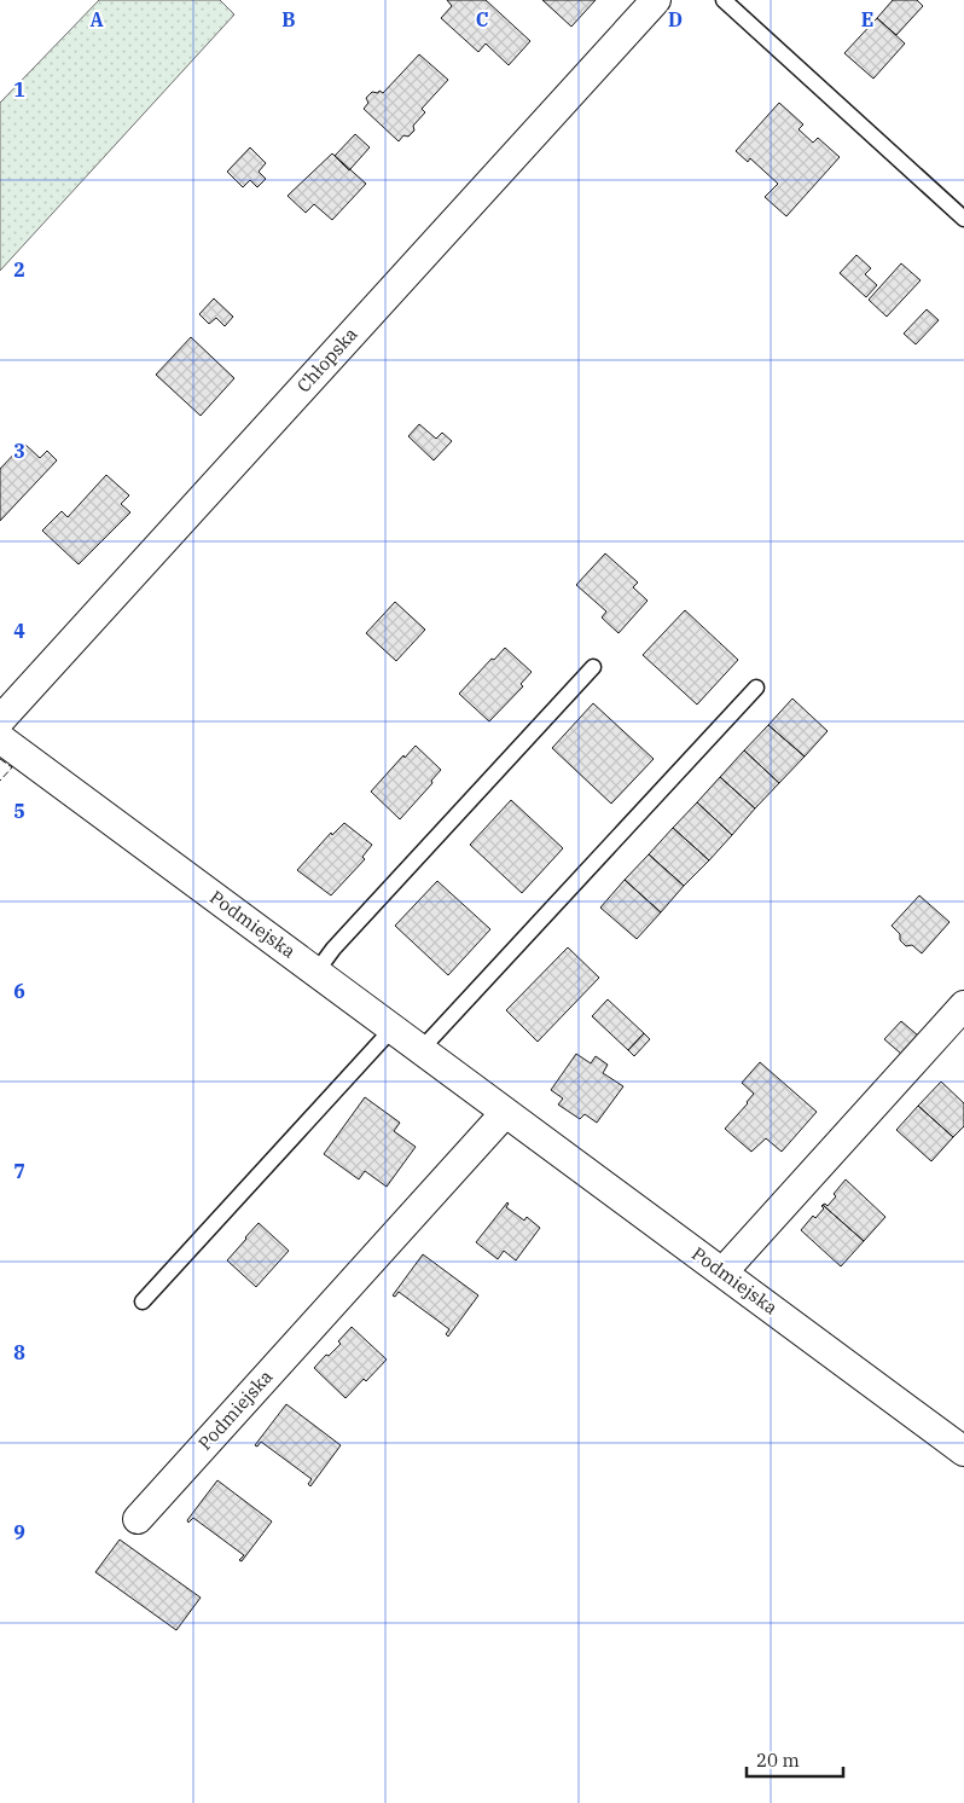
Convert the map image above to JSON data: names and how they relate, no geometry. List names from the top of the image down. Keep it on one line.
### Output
{"streets":{"street":["Chłopska","Podmiejska"]},"scale_bar":"20 m","grid":{"columns":["A","B","C","D","E"],"rows":["1","2","3","4","5","6","7","8","9"]}}
